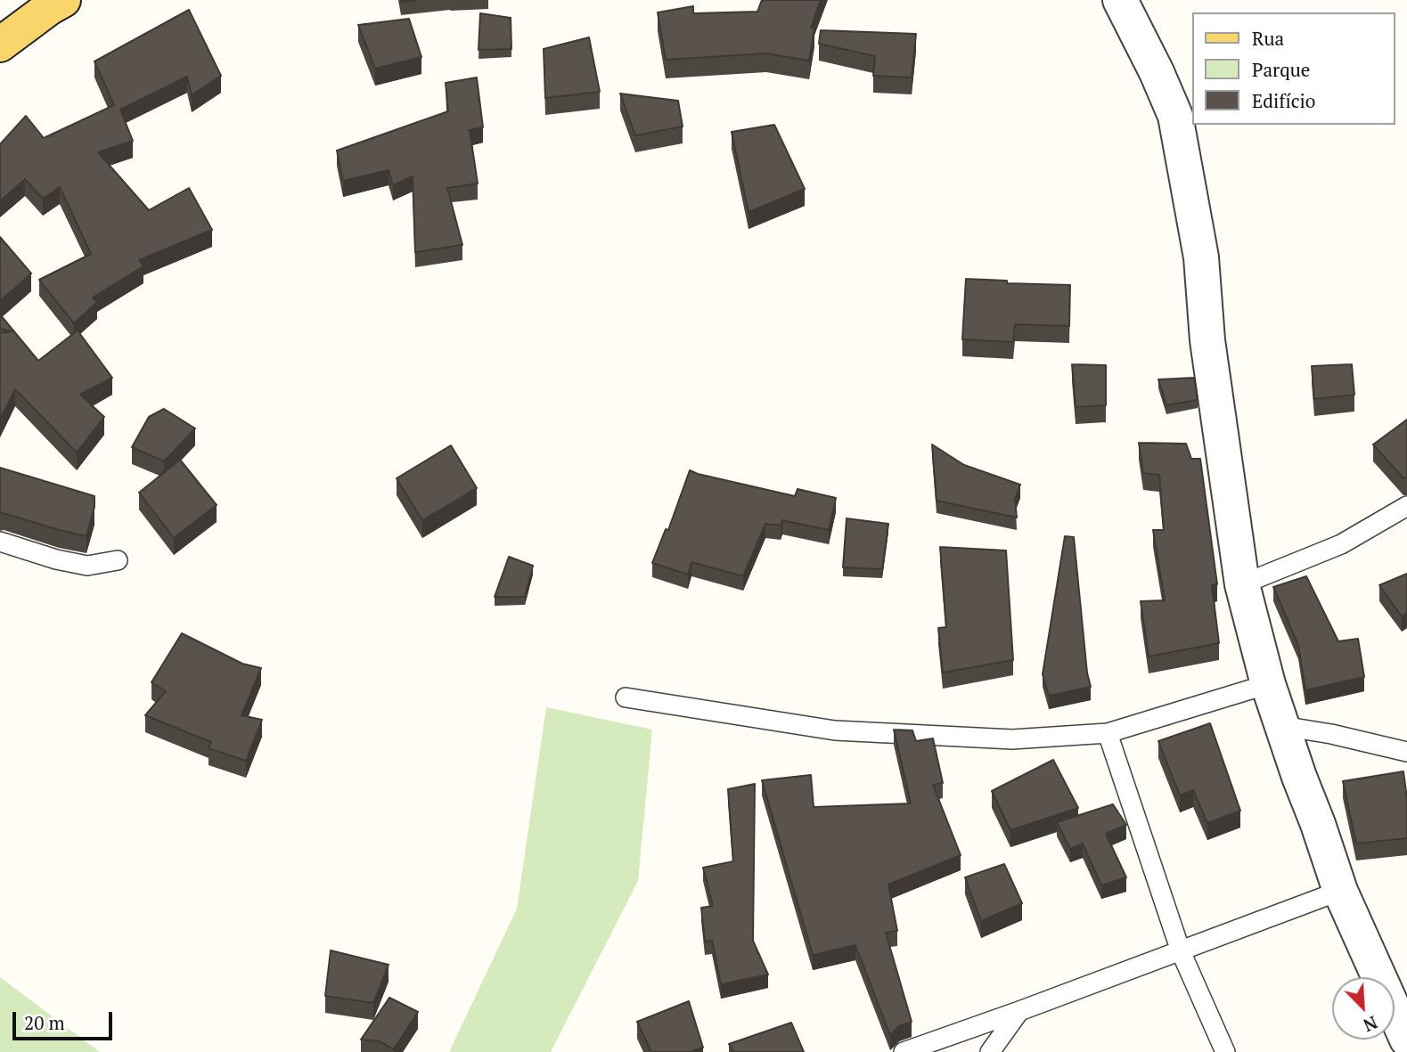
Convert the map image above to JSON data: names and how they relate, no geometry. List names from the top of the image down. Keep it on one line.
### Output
{"legend":["Rua","Parque","Edifício"],"scale_bar":"20 m","north":"bottom right"}
